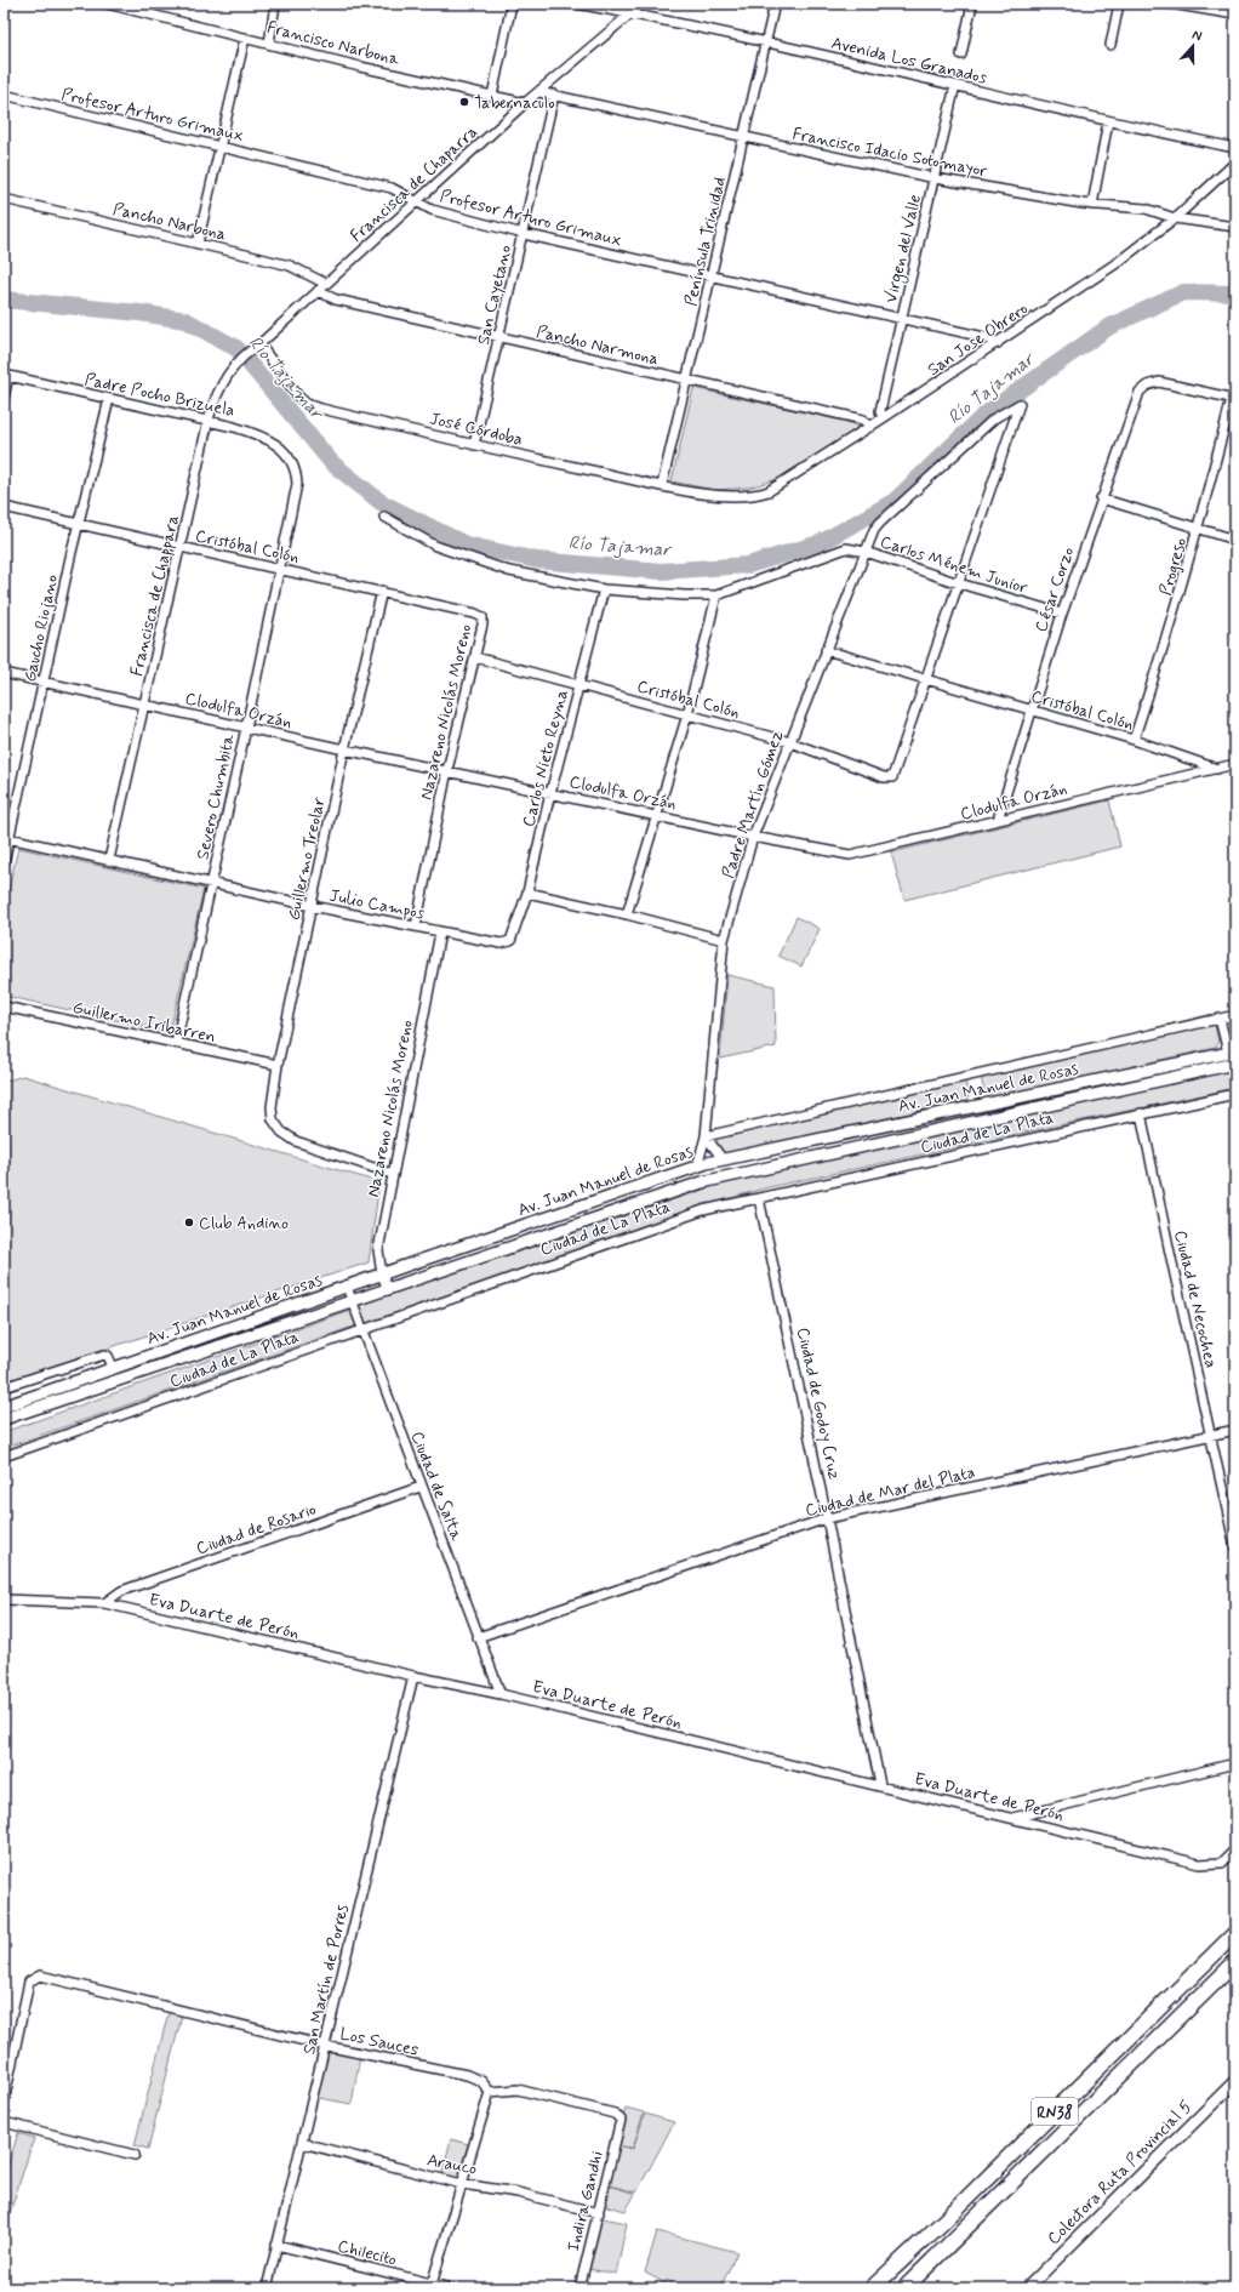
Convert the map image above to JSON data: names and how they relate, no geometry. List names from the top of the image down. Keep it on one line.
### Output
{"streets":{"highway":["RN38"],"main road":["Av. Juan Manuel de Rosas","Colectora Ruta Provincial 5"],"street":["Francisco Narbona","Avenida Los Granados","Profesor Arturo Grimaux","Francisco Idacio Sotomayor","Francisca de Chaparra","Pancho Narbona","Península Trinidad","Virgen del Valle","San Cayetano","San Jose Obrero","Pancho Narmona","Padre Pocho Brizuela","José Córdoba","Cristóbal Colón","Carlos Ménem Junior","Progreso","César Corzo","Francisca de Chappara","Gaucho Riojano","Clodulfa Orzán","Nazareno Nicolás Moreno","Carlos Nieto Reyna","Severo Chumbita","Padre Martín Gómez","Guillermo Treolar","Julio Campos","Guillermo Iribarren","Ciudad de La Plata","Ciudad de Necochea","Ciudad de Godoy Cruz","Ciudad de Salta","Ciudad de Mar del Plata","Ciudad de Rosario","Eva Duarte de Perón","San Martín de Porres","Los Sauces","Arauco","Indira Gandhi","Chilecito"]},"crossings":[["Francisco Narbona","Francisca de Chaparra"],["Avenida Los Granados","Francisca de Chaparra"],["Avenida Los Granados","Península Trinidad"],["Avenida Los Granados","Virgen del Valle"],["Profesor Arturo Grimaux","Francisca de Chaparra"],["Profesor Arturo Grimaux","Península Trinidad"],["Profesor Arturo Grimaux","Virgen del Valle"],["Profesor Arturo Grimaux","San Cayetano"],["Profesor Arturo Grimaux","San Jose Obrero"],["Francisco Idacio Sotomayor","Francisca de Chaparra"],["Francisco Idacio Sotomayor","Península Trinidad"],["Francisco Idacio Sotomayor","Virgen del Valle"],["Francisco Idacio Sotomayor","San Cayetano"],["Francisco Idacio Sotomayor","San Jose Obrero"],["Francisca de Chaparra","Pancho Narbona"],["Francisca de Chaparra","Pancho Narmona"],["Francisca de Chaparra","José Córdoba"],["Francisca de Chaparra","Francisca de Chappara"],["Península Trinidad","Pancho Narmona"],["Península Trinidad","José Córdoba"],["Virgen del Valle","San Jose Obrero"],["San Cayetano","Pancho Narmona"],["San Cayetano","José Córdoba"],["San Jose Obrero","Pancho Narmona"],["San Jose Obrero","José Córdoba"],["Padre Pocho Brizuela","Francisca de Chappara"],["Padre Pocho Brizuela","Gaucho Riojano"],["Padre Pocho Brizuela","Severo Chumbita"],["Cristóbal Colón","Progreso"],["Cristóbal Colón","César Corzo"],["Cristóbal Colón","Francisca de Chappara"],["Cristóbal Colón","Gaucho Riojano"],["Cristóbal Colón","Clodulfa Orzán"],["Cristóbal Colón","Nazareno Nicolás Moreno"],["Cristóbal Colón","Carlos Nieto Reyna"],["Cristóbal Colón","Severo Chumbita"],["Cristóbal Colón","Padre Martín Gómez"],["Cristóbal Colón","Guillermo Treolar"],["Carlos Ménem Junior","César Corzo"],["Carlos Ménem Junior","Padre Martín Gómez"],["Progreso","César Corzo"],["César Corzo","Clodulfa Orzán"],["Francisca de Chappara","Clodulfa Orzán"],["Francisca de Chappara","Julio Campos"],["Gaucho Riojano","Clodulfa Orzán"],["Gaucho Riojano","Julio Campos"],["Clodulfa Orzán","Nazareno Nicolás Moreno"],["Clodulfa Orzán","Carlos Nieto Reyna"],["Clodulfa Orzán","Severo Chumbita"],["Clodulfa Orzán","Padre Martín Gómez"],["Clodulfa Orzán","Guillermo Treolar"],["Nazareno Nicolás Moreno","Guillermo Treolar"],["Nazareno Nicolás Moreno","Julio Campos"],["Nazareno Nicolás Moreno","Av. Juan Manuel de Rosas"],["Carlos Nieto Reyna","Julio Campos"],["Severo Chumbita","Julio Campos"],["Severo Chumbita","Guillermo Iribarren"],["Padre Martín Gómez","Av. Juan Manuel de Rosas"],["Guillermo Treolar","Julio Campos"],["Guillermo Treolar","Guillermo Iribarren"],["Av. Juan Manuel de Rosas","Ciudad de Salta"],["Ciudad de La Plata","Ciudad de Necochea"],["Ciudad de La Plata","Ciudad de Godoy Cruz"],["Ciudad de La Plata","Ciudad de Salta"],["Ciudad de Necochea","Ciudad de Mar del Plata"],["Ciudad de Godoy Cruz","Ciudad de Mar del Plata"],["Ciudad de Godoy Cruz","Eva Duarte de Perón"],["Ciudad de Salta","Ciudad de Mar del Plata"],["Ciudad de Salta","Ciudad de Rosario"],["Ciudad de Salta","Eva Duarte de Perón"],["Ciudad de Rosario","Eva Duarte de Perón"],["Eva Duarte de Perón","San Martín de Porres"],["San Martín de Porres","Los Sauces"],["San Martín de Porres","Arauco"],["San Martín de Porres","Chilecito"],["Los Sauces","Indira Gandhi"],["Arauco","Indira Gandhi"]],"water":["Río Tajamar"],"places":["Tabernaculo","Club Andino"],"north":"top"}
